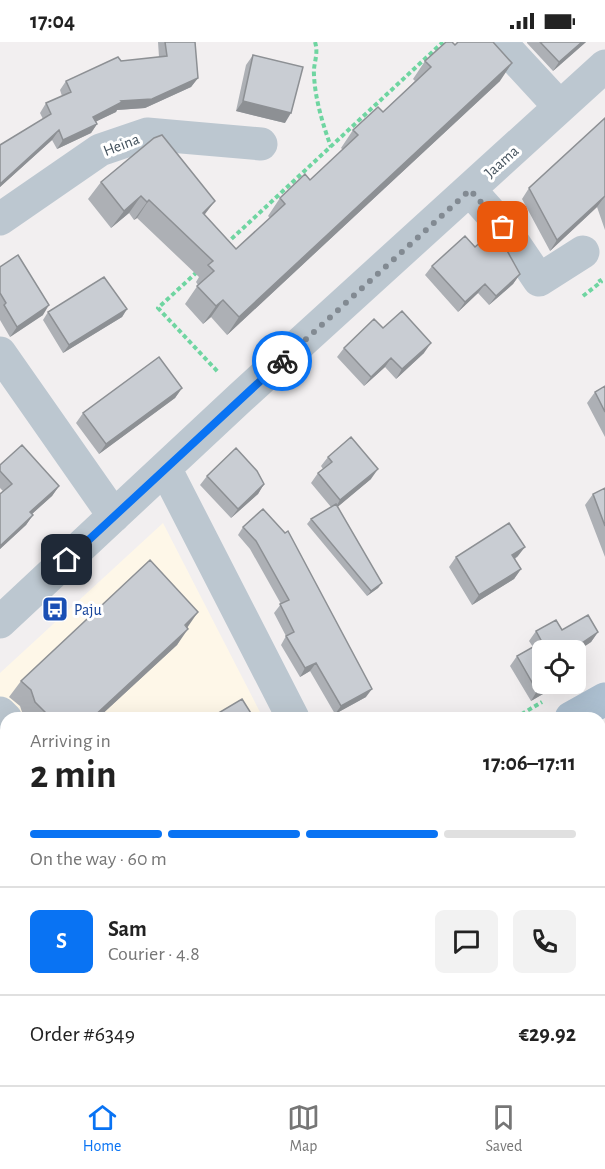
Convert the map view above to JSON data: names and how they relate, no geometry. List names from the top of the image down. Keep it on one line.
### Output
{"streets":{"street":["Heina","Jaama"]},"places":{"bus stop":["Paju"]},"page":{"status":"17:04","heading":["2 min","Arriving in","17:06–17:11"],"panel":["Sam","Courier · 4.8","Order #6349","€29.92"],"bar":"On the way · 60 m","round":"S","tabs":["Home","Map","Saved"]}}
